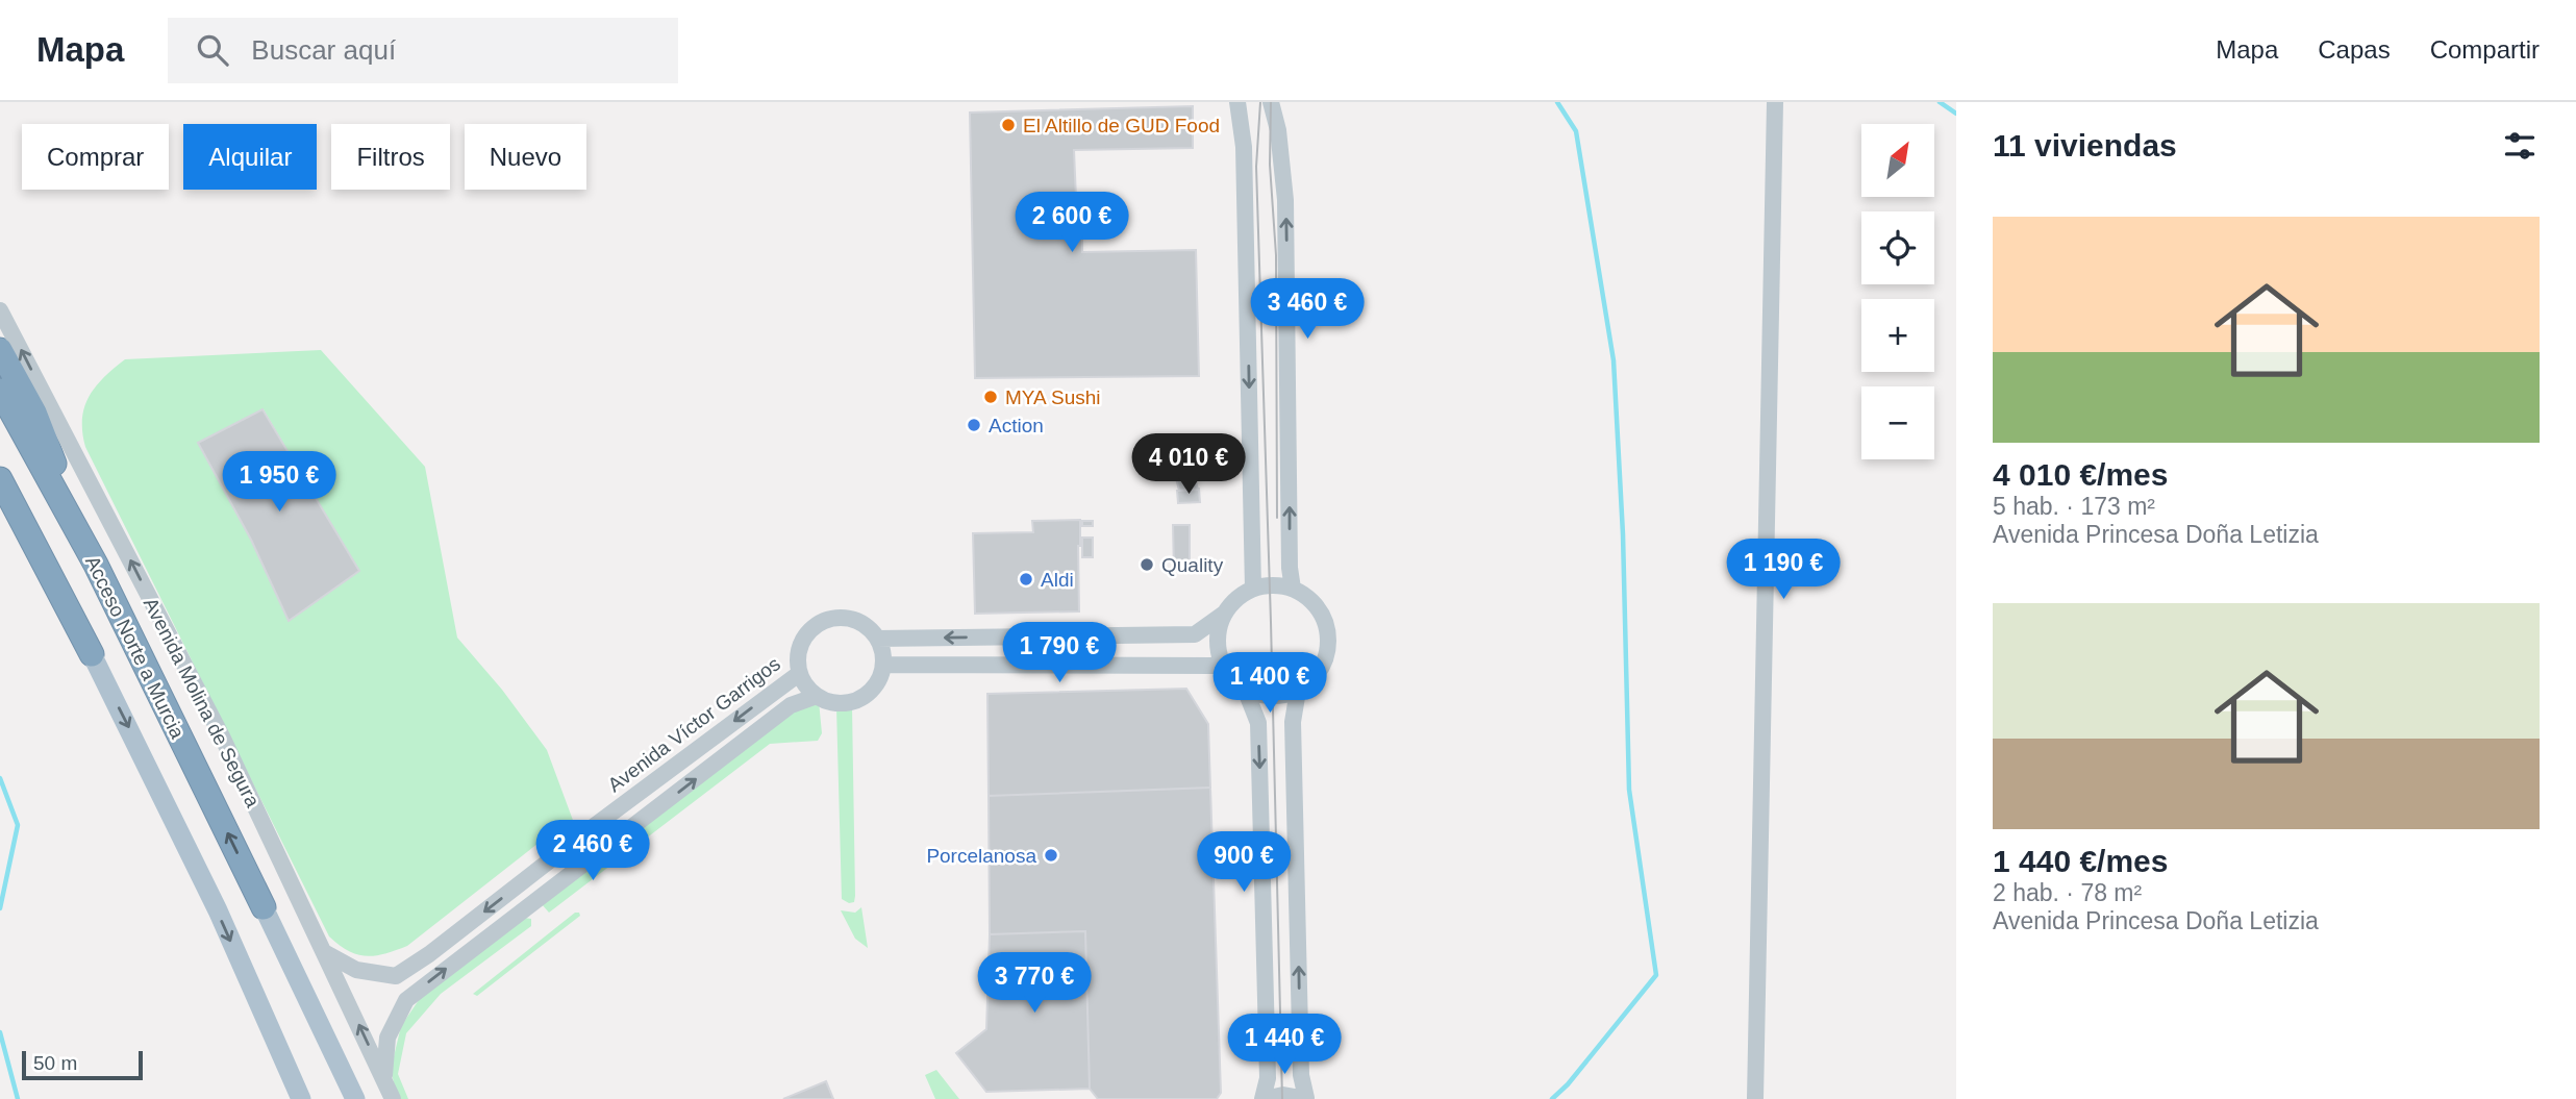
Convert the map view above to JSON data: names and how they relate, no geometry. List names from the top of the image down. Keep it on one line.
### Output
{"streets":{"highway":["Acceso Norte a Murcia"],"street":["Avenida Molina de Segura","Avenida Víctor Garrigos"]},"crossings":[["Avenida Molina de Segura","Avenida Víctor Garrigos"]],"one_way":["Avenida Molina de Segura"],"places":["El Altillo de GUD Food","MYA Sushi","Action","Quality","Aldi","Porcelanosa"],"scale_bar":"50 m","north":"top right","page":{"header":"Mapa","search":"Buscar aquí","nav":["Mapa","Capas","Compartir"],"heading":"11 viviendas","map_buttons":["+","−"],"chip":["Comprar","Alquilar","Filtros","Nuevo"],"list":[{"name":"4 010 €/mes","note":"5 hab. · 173 m² · Avenida Princesa Doña Letizia"},{"name":"1 440 €/mes","note":"2 hab. · 78 m² · Avenida Princesa Doña Letizia"}],"price":["2 600 €","3 460 €","4 010 €","1 950 €","1 190 €","1 790 €","1 400 €","2 460 €","900 €","3 770 €","1 440 €"],"scale":"50 m"}}
